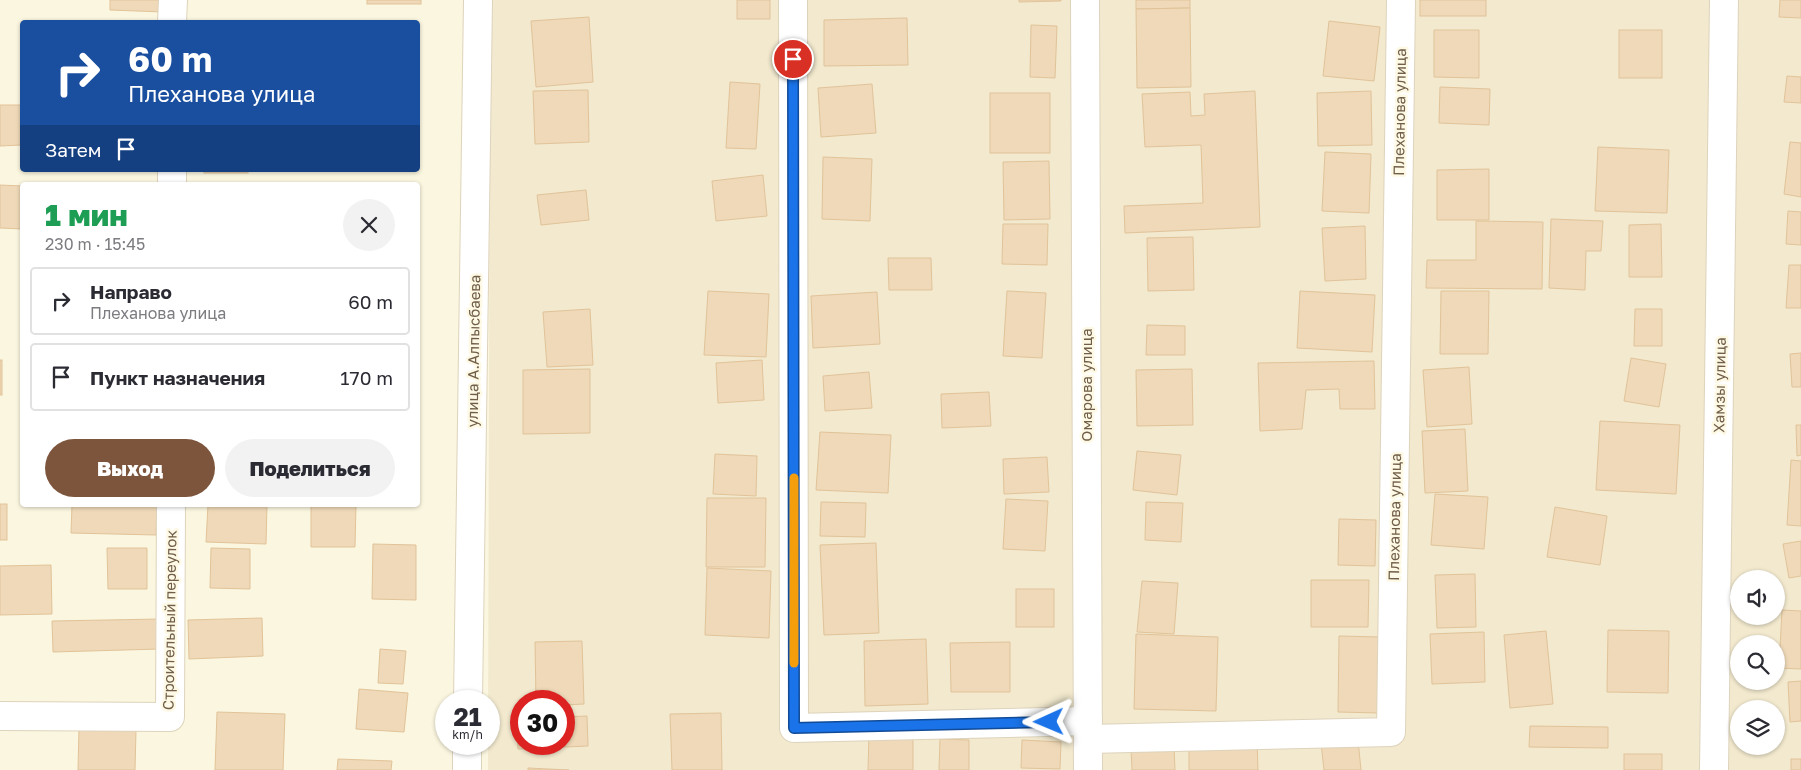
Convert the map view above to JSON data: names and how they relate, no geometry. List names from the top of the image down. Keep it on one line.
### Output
{"streets":{"street":["Плеханова улица","улица А.Алпысбаева","Омарова улица","Хамзы улица","Строительный переулок"]},"crossings":[["Плеханова улица","Омарова улица"]],"page":{"turn":["60 m","Плеханова улица"],"then":"Затем","heading":["1 мин","230 m · 15:45"],"list":[{"name":"Направо","note":"Плеханова улица","value":"60 m"},{"name":"Пункт назначения","value":"170 m"}],"buttons":["Выход","Поделиться"],"speed":"21 km/h","limit":"30"}}
